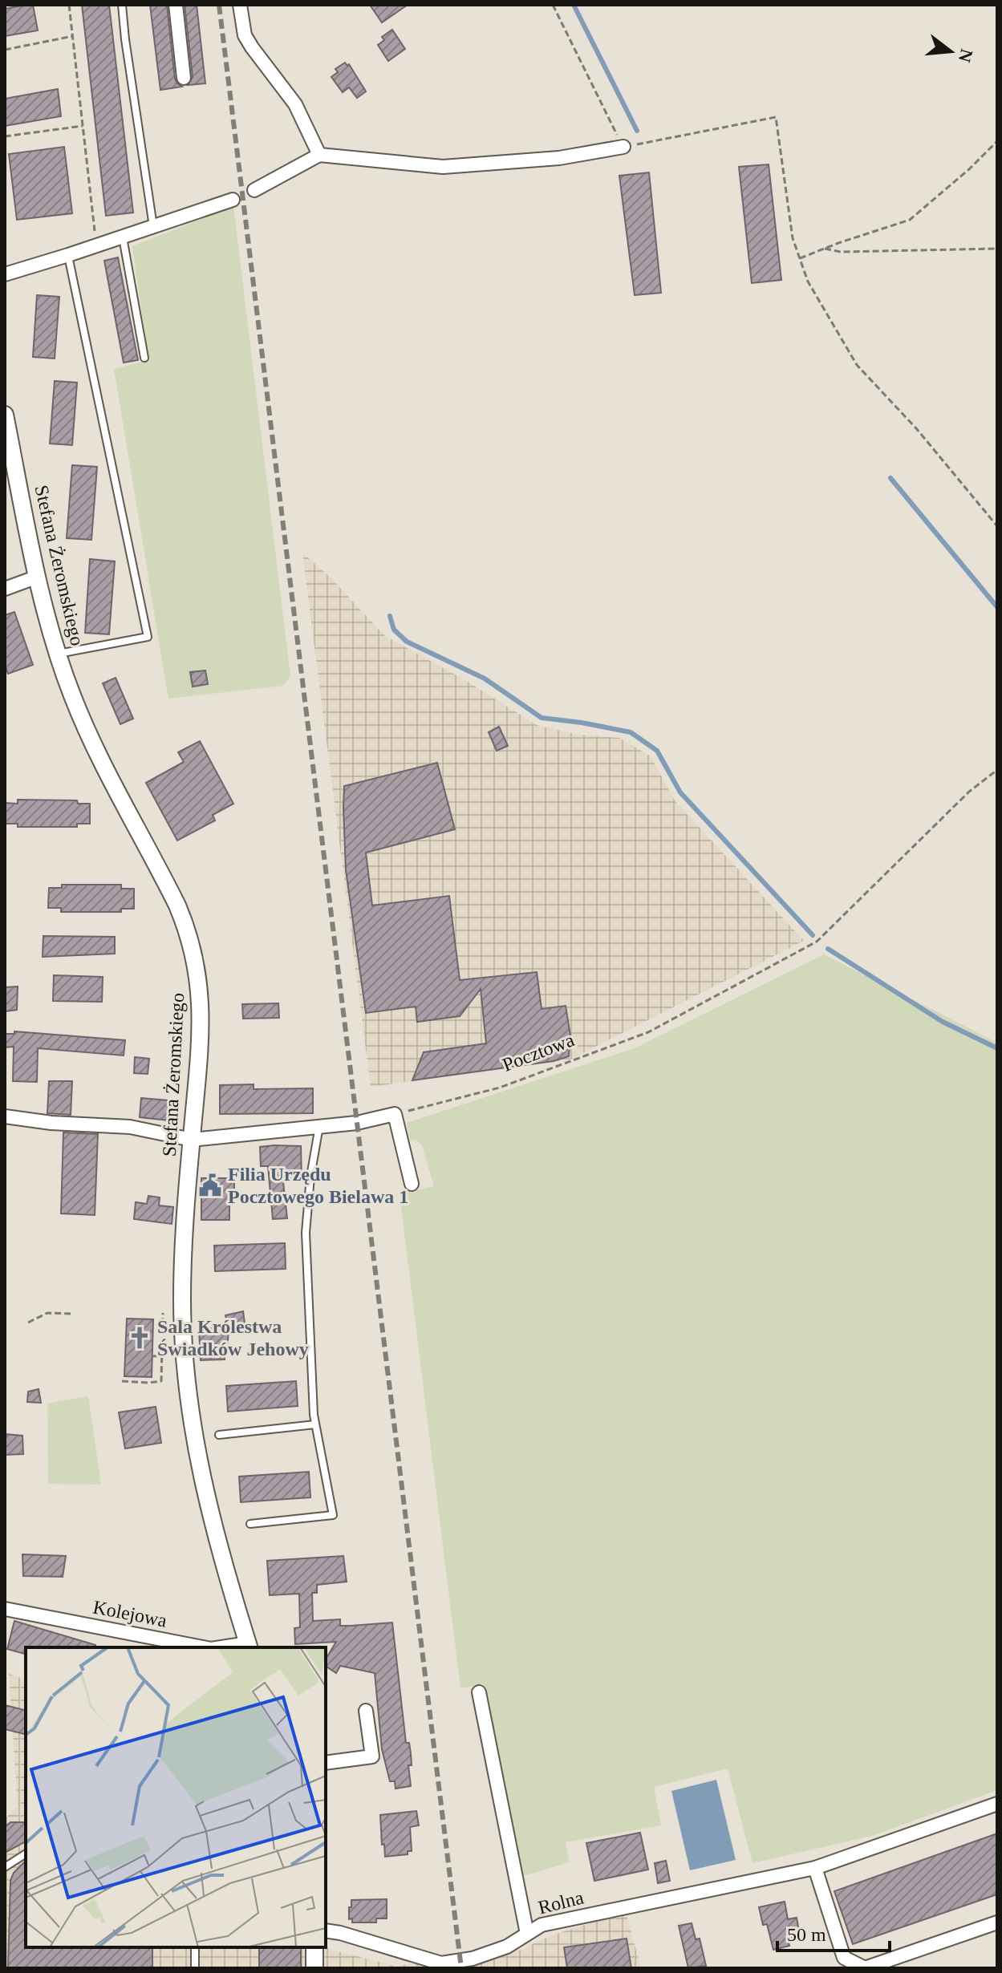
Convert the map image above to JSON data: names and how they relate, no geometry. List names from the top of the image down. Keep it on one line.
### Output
{"streets":{"street":["Stefana Żeromskiego","Kolejowa","Rolna"],"path":["Pocztowa"]},"crossings":[["Stefana Żeromskiego","Kolejowa"]],"places":{"public building":["Filia Urzędu Pocztowego Bielawa 1"],"church":["Sala Królestwa Świadków Jehowy"]},"scale_bar":"50 m","north":"right"}
